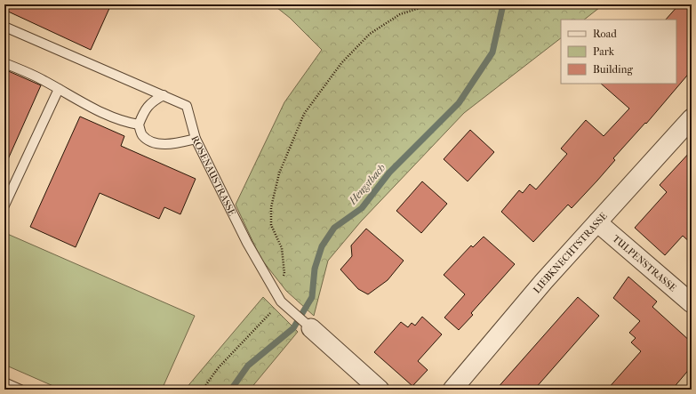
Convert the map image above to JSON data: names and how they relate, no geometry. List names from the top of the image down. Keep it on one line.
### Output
{"streets":{"street":["ROSENAUSTRASSE","LIEBKNECHTSTRASSE","TULPENSTRASSE"]},"crossings":[["LIEBKNECHTSTRASSE","TULPENSTRASSE"]],"water":["Hengstbach"],"legend":["Road","Park","Building"]}
